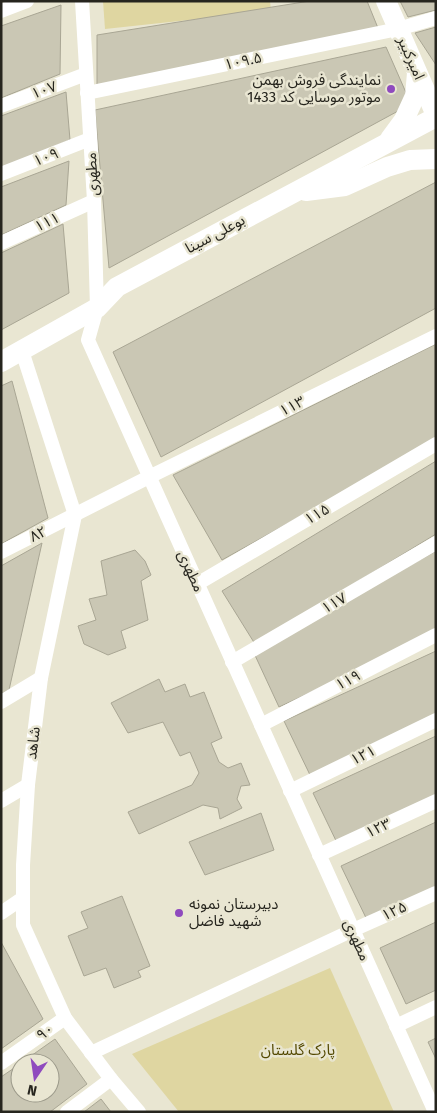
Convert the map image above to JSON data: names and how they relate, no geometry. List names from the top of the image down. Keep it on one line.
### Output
{"streets":{"main road":["امیرکبیر","بوعلی سینا"],"street":["۱۰۹.۵","۱۰۷","۱۰۹","مطهری","۱۱۱","۱۱۳","۱۱۵","۸۲","۱۱۷","۱۱۹","شاهد","۱۲۱","۱۲۳","۱۲۵","۹۰"]},"crossings":[["امیرکبیر","۱۰۹.۵"],["امیرکبیر","بوعلی سینا"],["۱۰۹.۵","مطهری"],["۱۰۷","مطهری"],["۱۰۹","مطهری"],["مطهری","۱۱۱"],["مطهری","بوعلی سینا"],["مطهری","۱۱۳"],["مطهری","۱۱۵"],["مطهری","۱۱۷"],["مطهری","۱۱۹"],["مطهری","۱۲۱"],["مطهری","۱۲۳"],["مطهری","۱۲۵"],["بوعلی سینا","شاهد"],["۱۱۳","۸۲"],["۱۱۳","شاهد"],["۸۲","شاهد"],["شاهد","۱۲۵"],["شاهد","۹۰"]],"parks":["پارک گلستان"],"places":["نمایندگی فروش بهمن موتور موسایی کد 1433","دبیرستان نمونه شهید فاضل"],"north":"bottom"}
